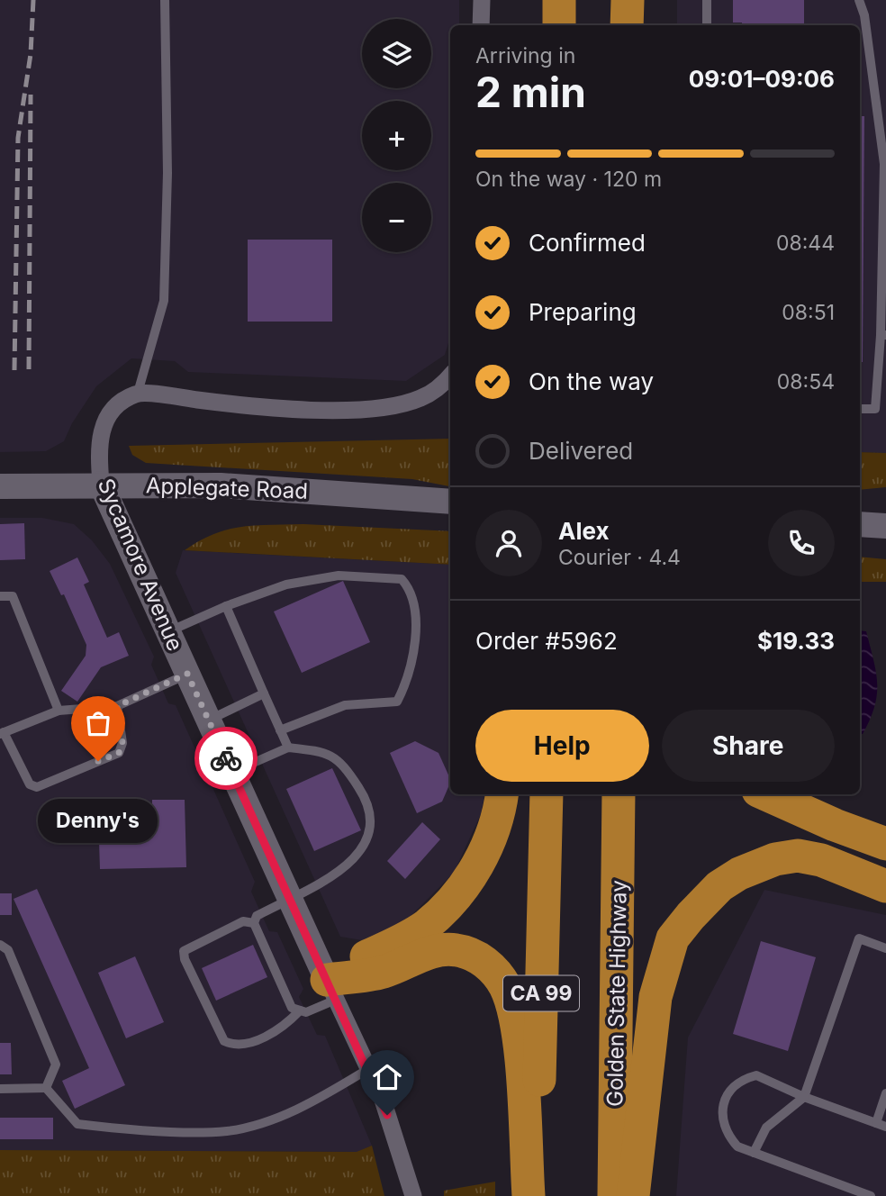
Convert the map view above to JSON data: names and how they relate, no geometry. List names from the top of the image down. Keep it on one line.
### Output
{"streets":{"highway":["CA 99","Golden State Highway"],"main road":["Applegate Road","Sycamore Avenue"]},"crossings":[["Applegate Road","Sycamore Avenue"]],"places":["Denny's"],"page":{"map_buttons":["+","−"],"heading":["2 min","Arriving in","09:01–09:06"],"panel":["Alex","Courier · 4.4","Order #5962","$19.33"],"bar":"On the way · 120 m","list":[["Confirmed","08:44"],["Preparing","08:51"],["On the way","08:54"],"Delivered"],"buttons":["Help","Share"],"bubble":"Denny's"}}
